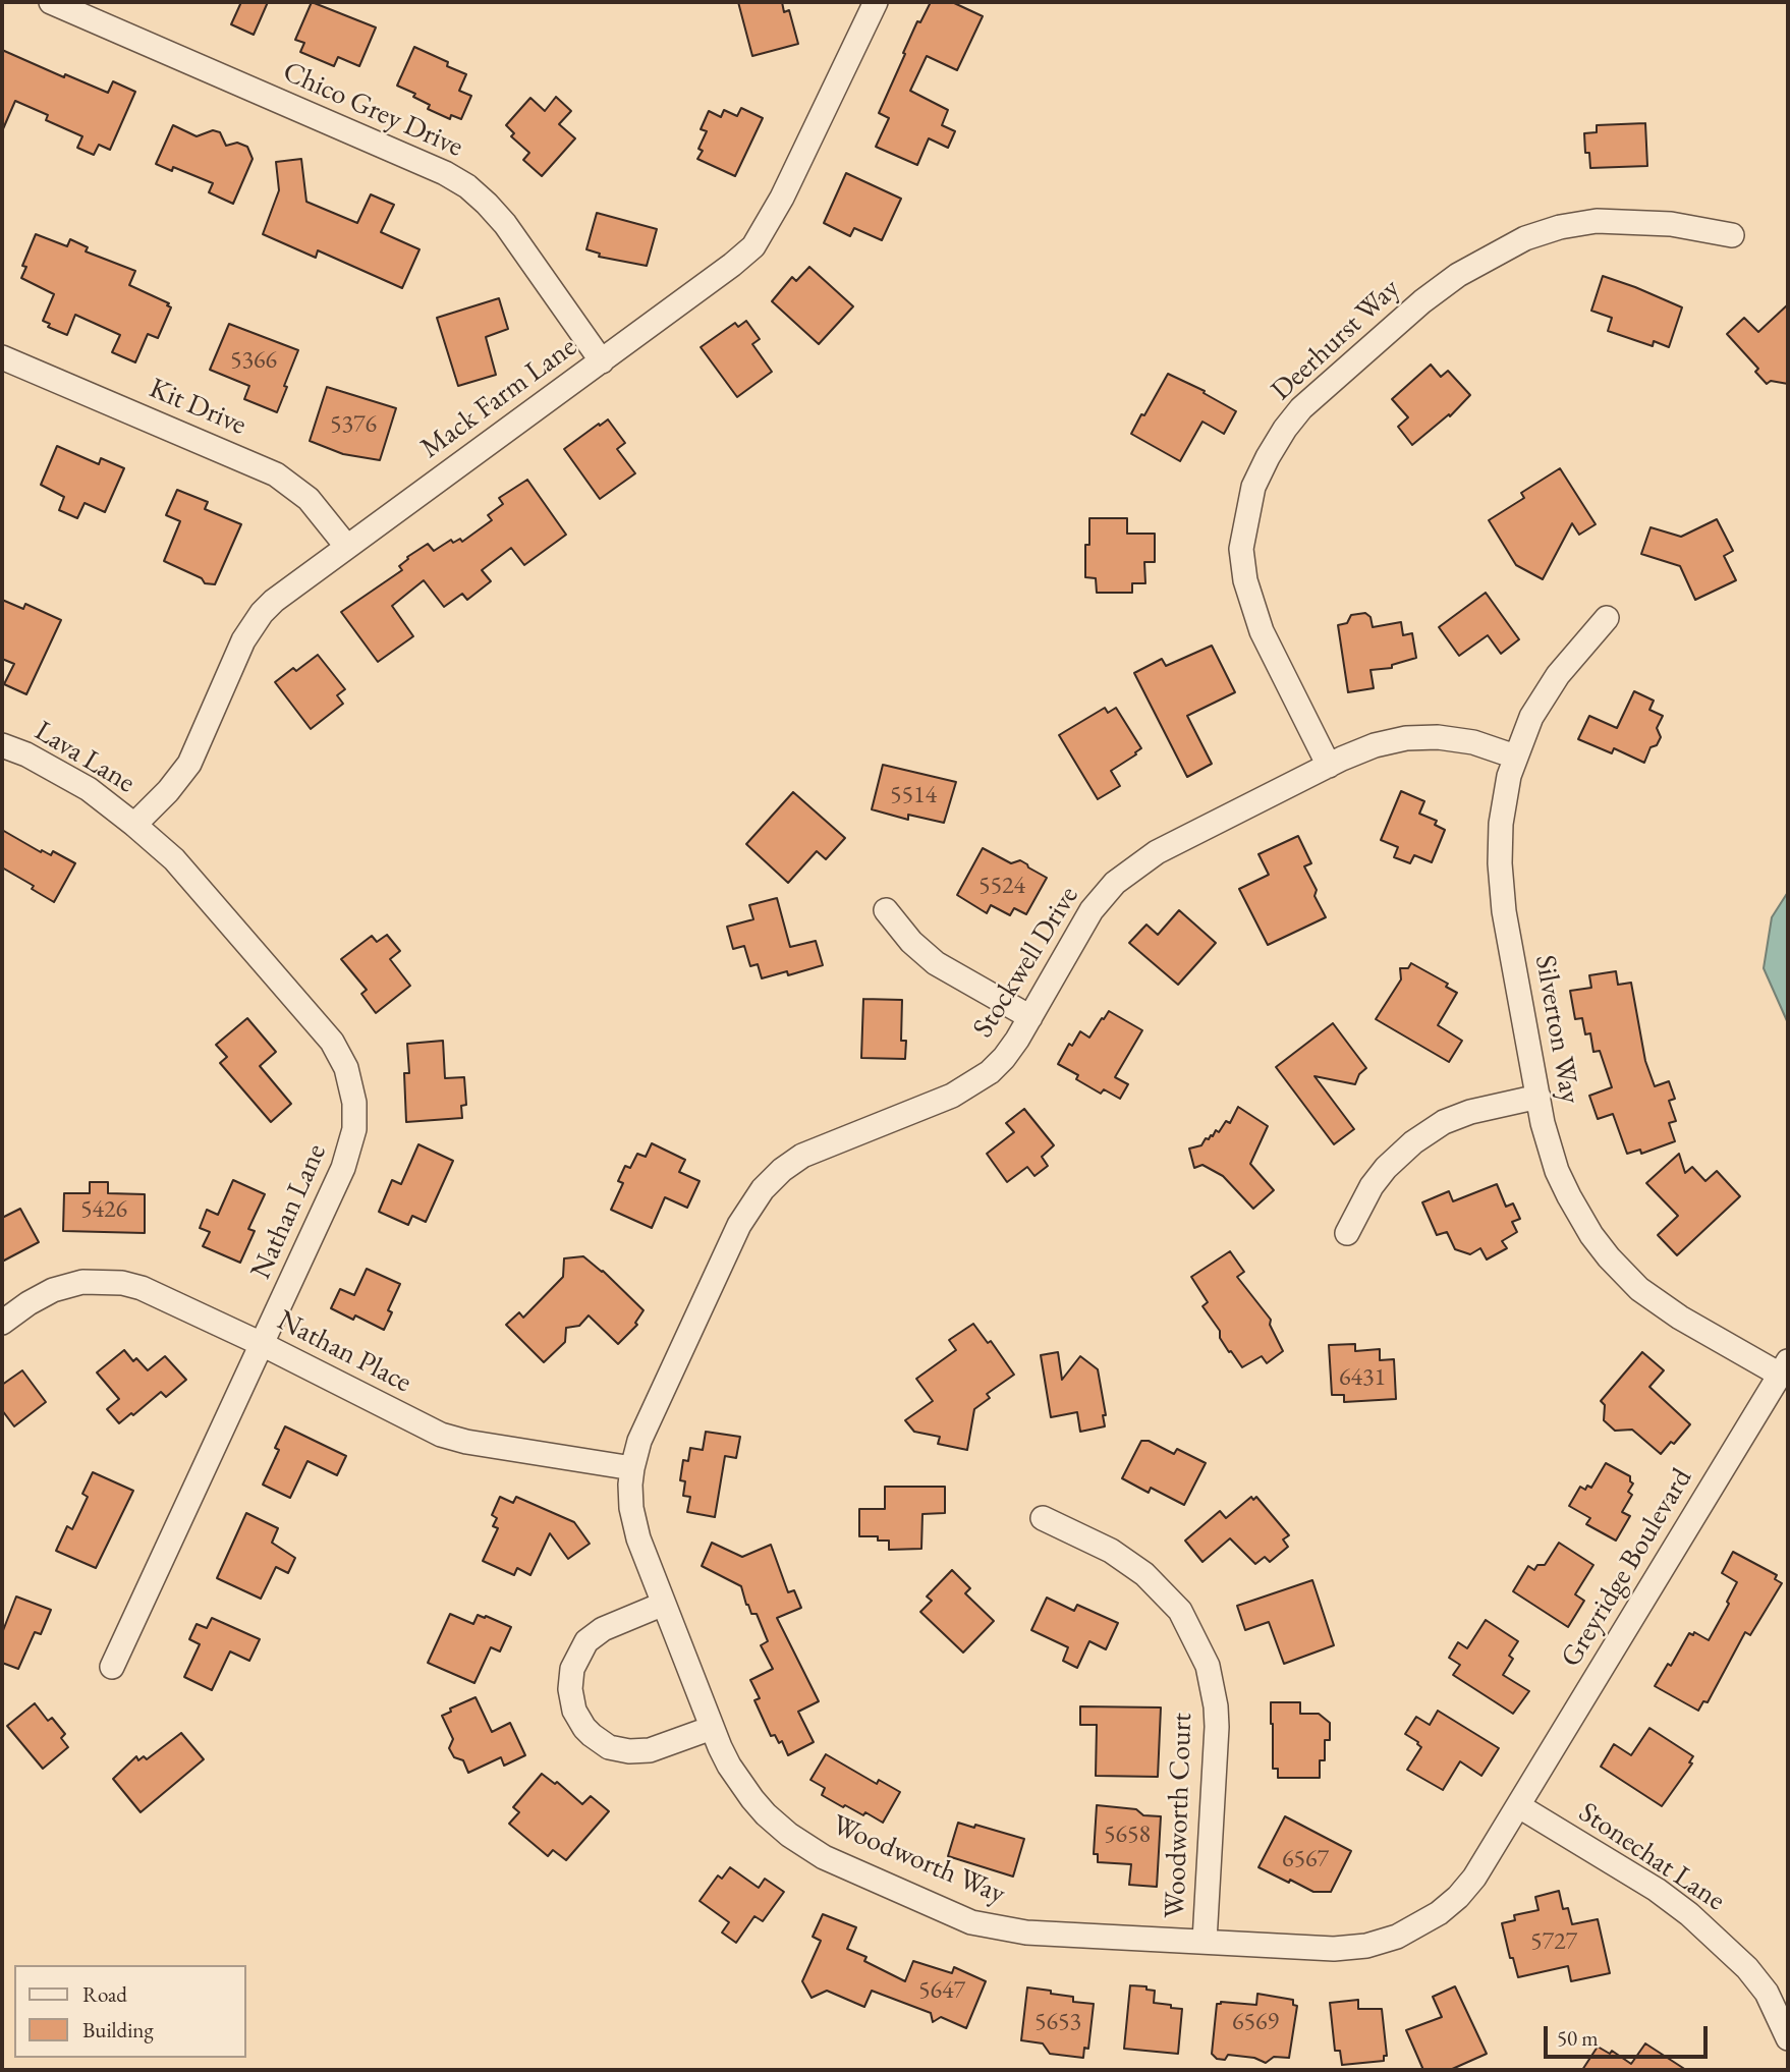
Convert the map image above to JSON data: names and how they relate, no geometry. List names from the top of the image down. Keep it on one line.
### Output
{"streets":{"street":["Chico Grey Drive","Deerhurst Way","Mack Farm Lane","Kit Drive","Lava Lane","Stockwell Drive","Silverton Way","Nathan Lane","Nathan Place","Greyridge Boulevard","Woodworth Court","Stonechat Lane","Woodworth Way"]},"crossings":[["Chico Grey Drive","Mack Farm Lane"],["Deerhurst Way","Stockwell Drive"],["Mack Farm Lane","Kit Drive"],["Mack Farm Lane","Lava Lane"],["Mack Farm Lane","Nathan Lane"],["Lava Lane","Nathan Lane"],["Stockwell Drive","Silverton Way"],["Stockwell Drive","Nathan Place"],["Stockwell Drive","Woodworth Way"],["Silverton Way","Greyridge Boulevard"],["Nathan Lane","Nathan Place"],["Nathan Place","Woodworth Way"],["Greyridge Boulevard","Woodworth Court"],["Greyridge Boulevard","Stonechat Lane"],["Greyridge Boulevard","Woodworth Way"],["Woodworth Court","Woodworth Way"]],"house_numbers":["5366","5376","5514","5524","5426","6431","5658","6567","5727","5647","5653","6569"],"legend":["Road","Building"],"scale_bar":"50 m"}
